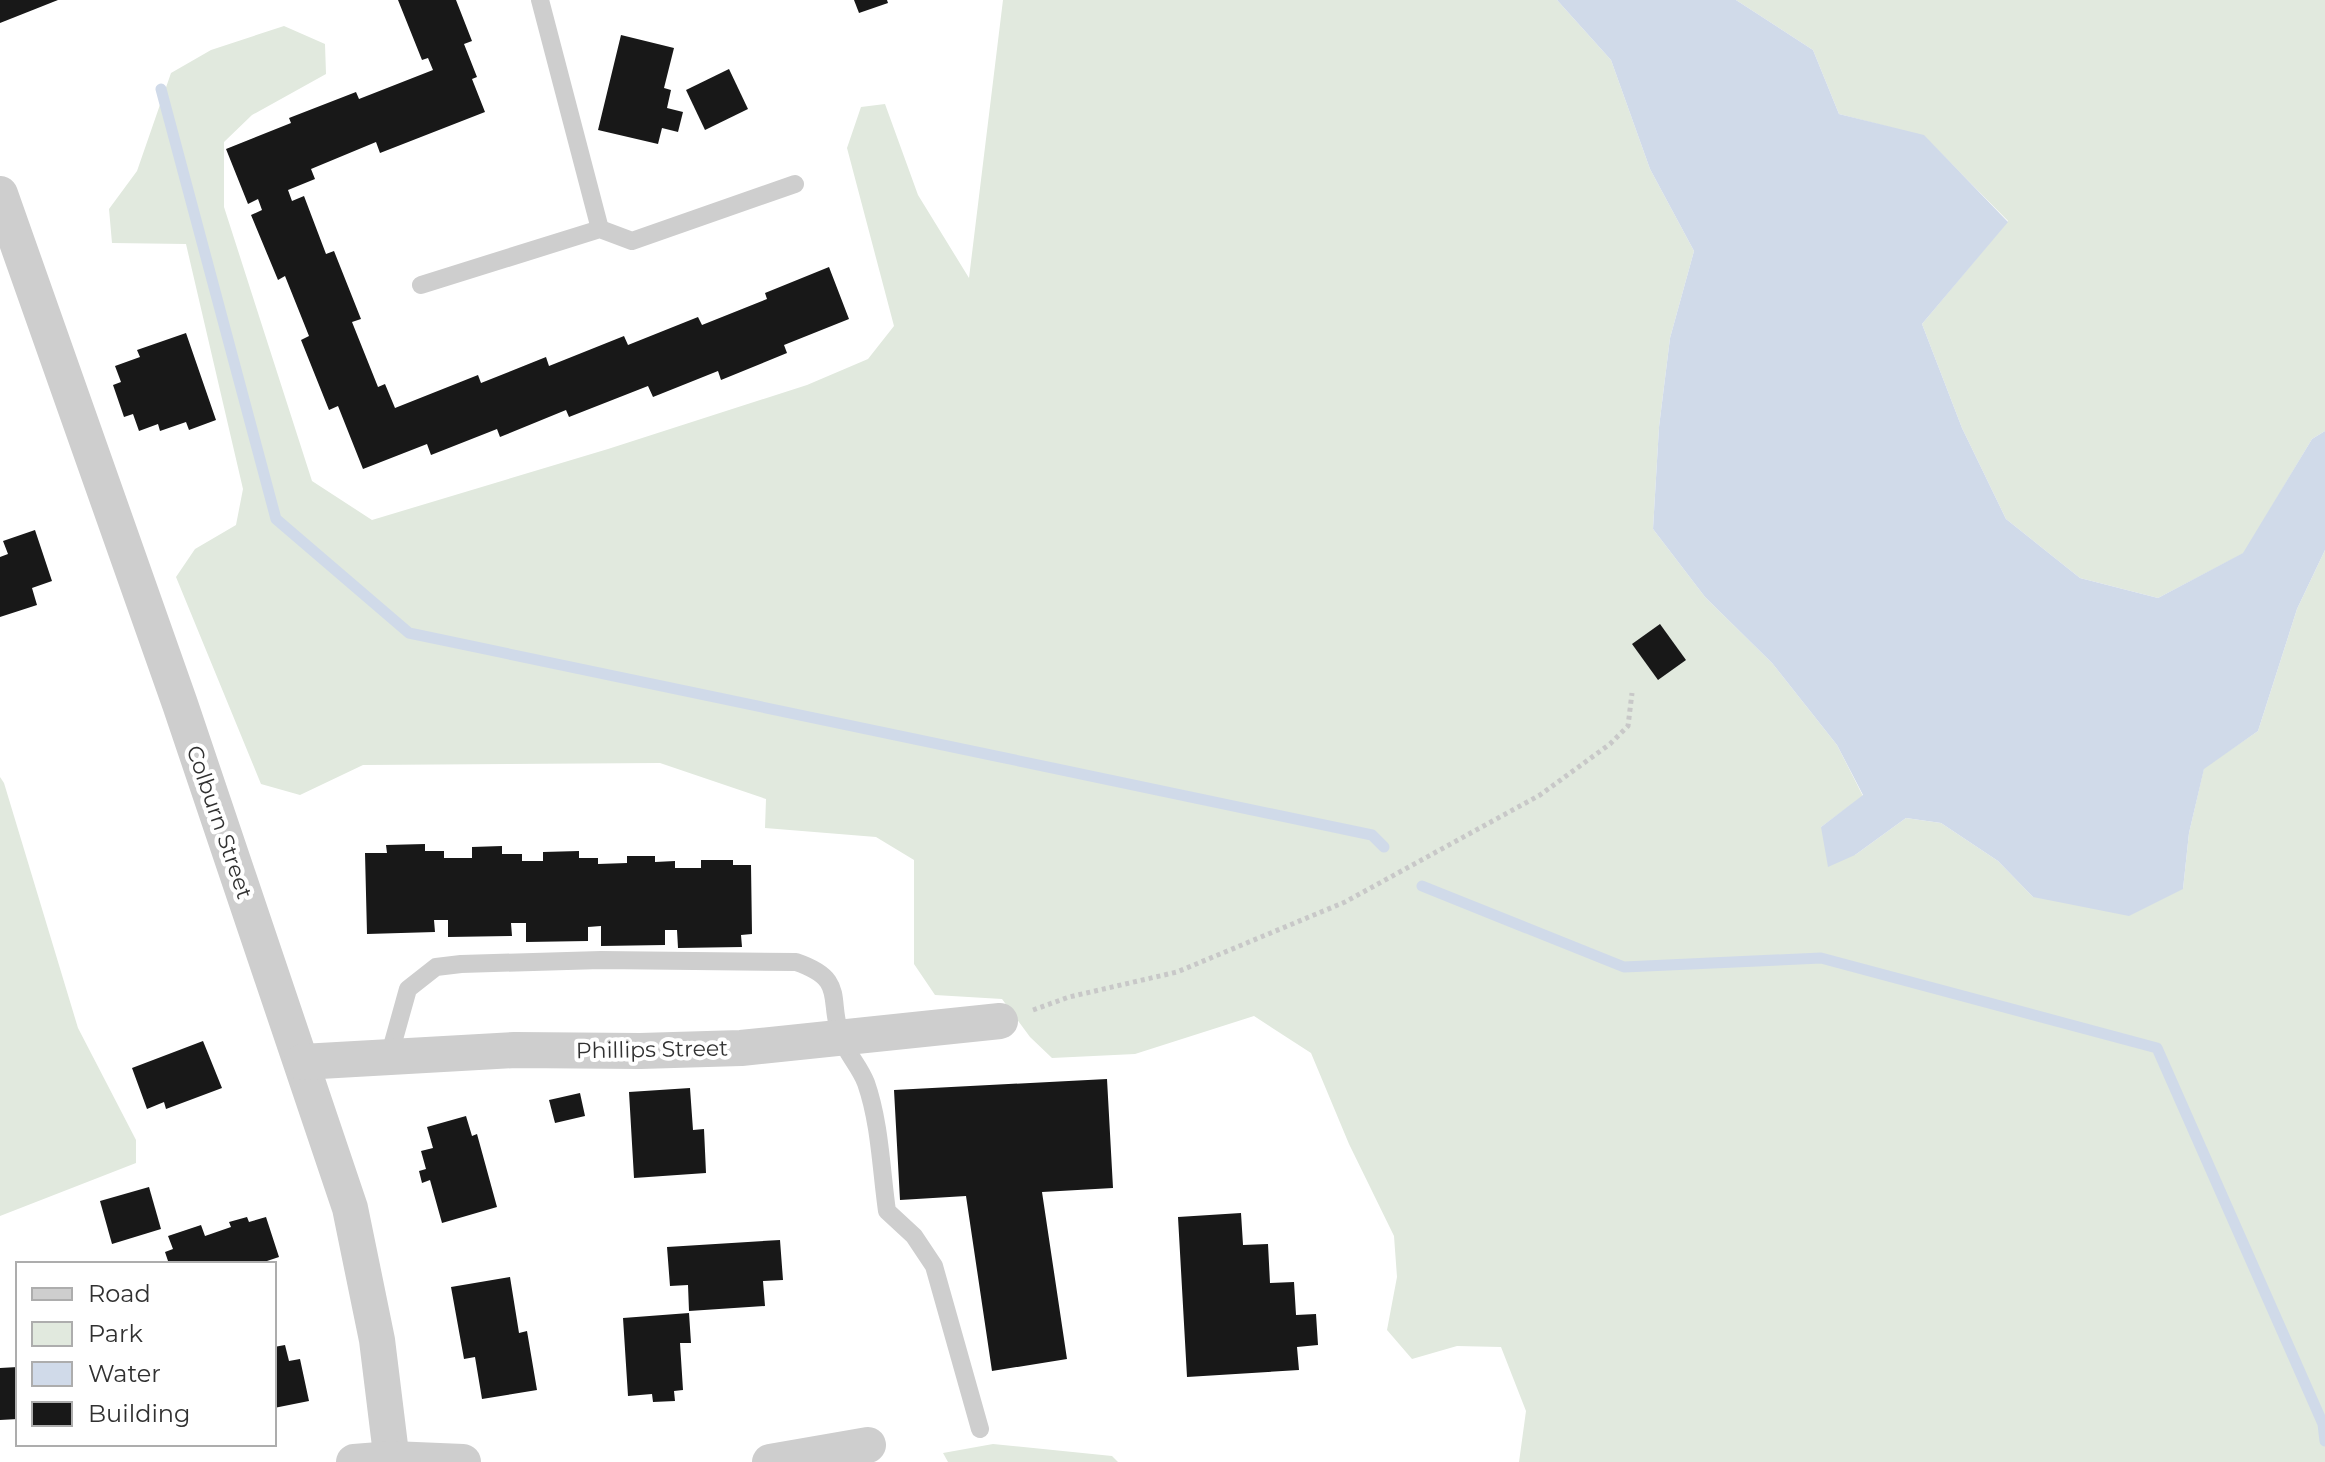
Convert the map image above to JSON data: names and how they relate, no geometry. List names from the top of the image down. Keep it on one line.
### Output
{"streets":{"street":["Colburn Street","Phillips Street"]},"crossings":[["Colburn Street","Phillips Street"]],"legend":["Road","Park","Water","Building"]}
